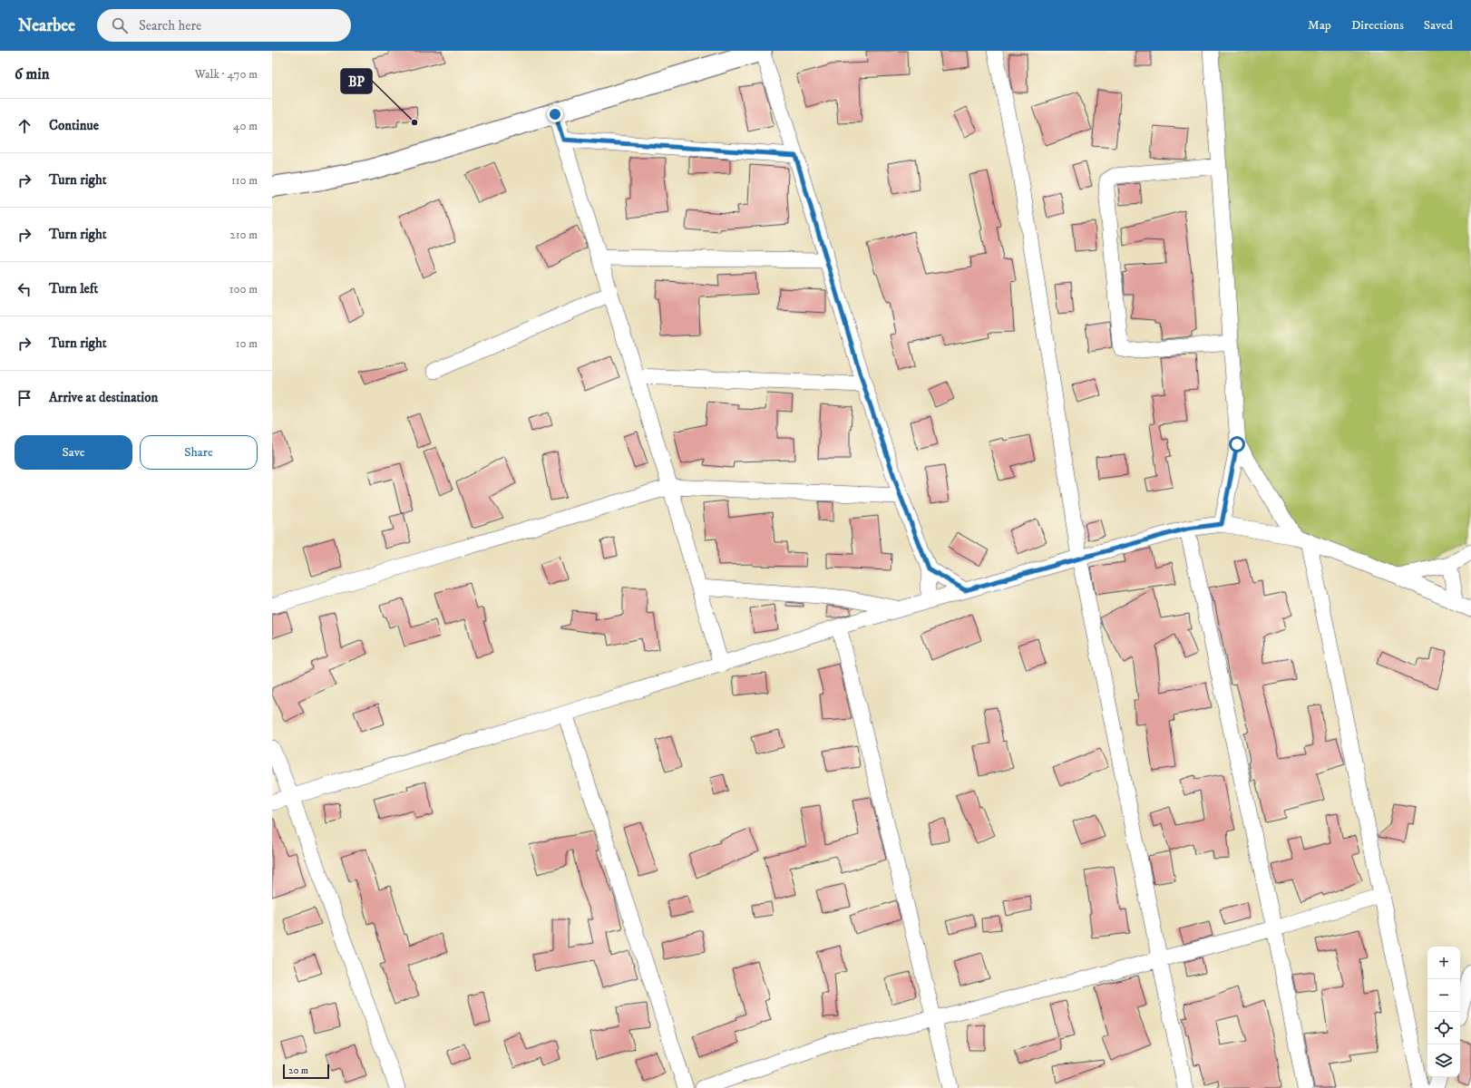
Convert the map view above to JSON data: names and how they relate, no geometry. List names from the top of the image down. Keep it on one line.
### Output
{"places":["BP"],"scale_bar":"20 m","page":{"header":"Nearbee","search":"Search here","nav":["Map","Directions","Saved"],"heading":["6 min","Walk · 470 m"],"list":[["Continue","40 m"],["Turn right","110 m"],["Turn right","210 m"],["Turn left","100 m"],["Turn right","10 m"],"Arrive at destination"],"buttons":["Save","Share"],"map_buttons":["+","−"],"scale":"20 m"}}
